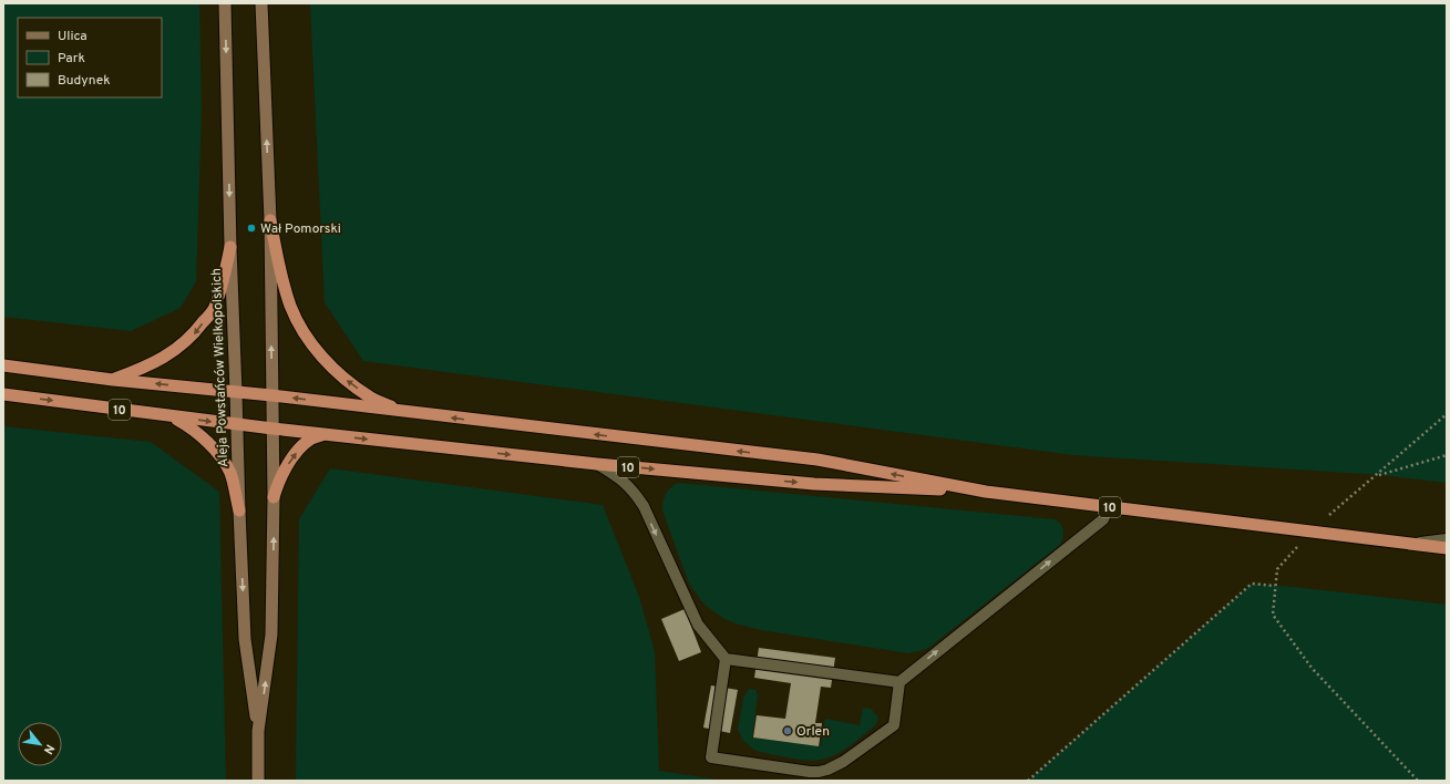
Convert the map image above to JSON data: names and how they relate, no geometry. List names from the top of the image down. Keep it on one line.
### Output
{"streets":{"highway":["10"],"main road":["Aleja Powstańców Wielkopolskich"]},"crossings":[["Aleja Powstańców Wielkopolskich","10"]],"places":["Wał Pomorski","Orlen"],"legend":["Ulica","Park","Budynek"],"north":"bottom right"}
